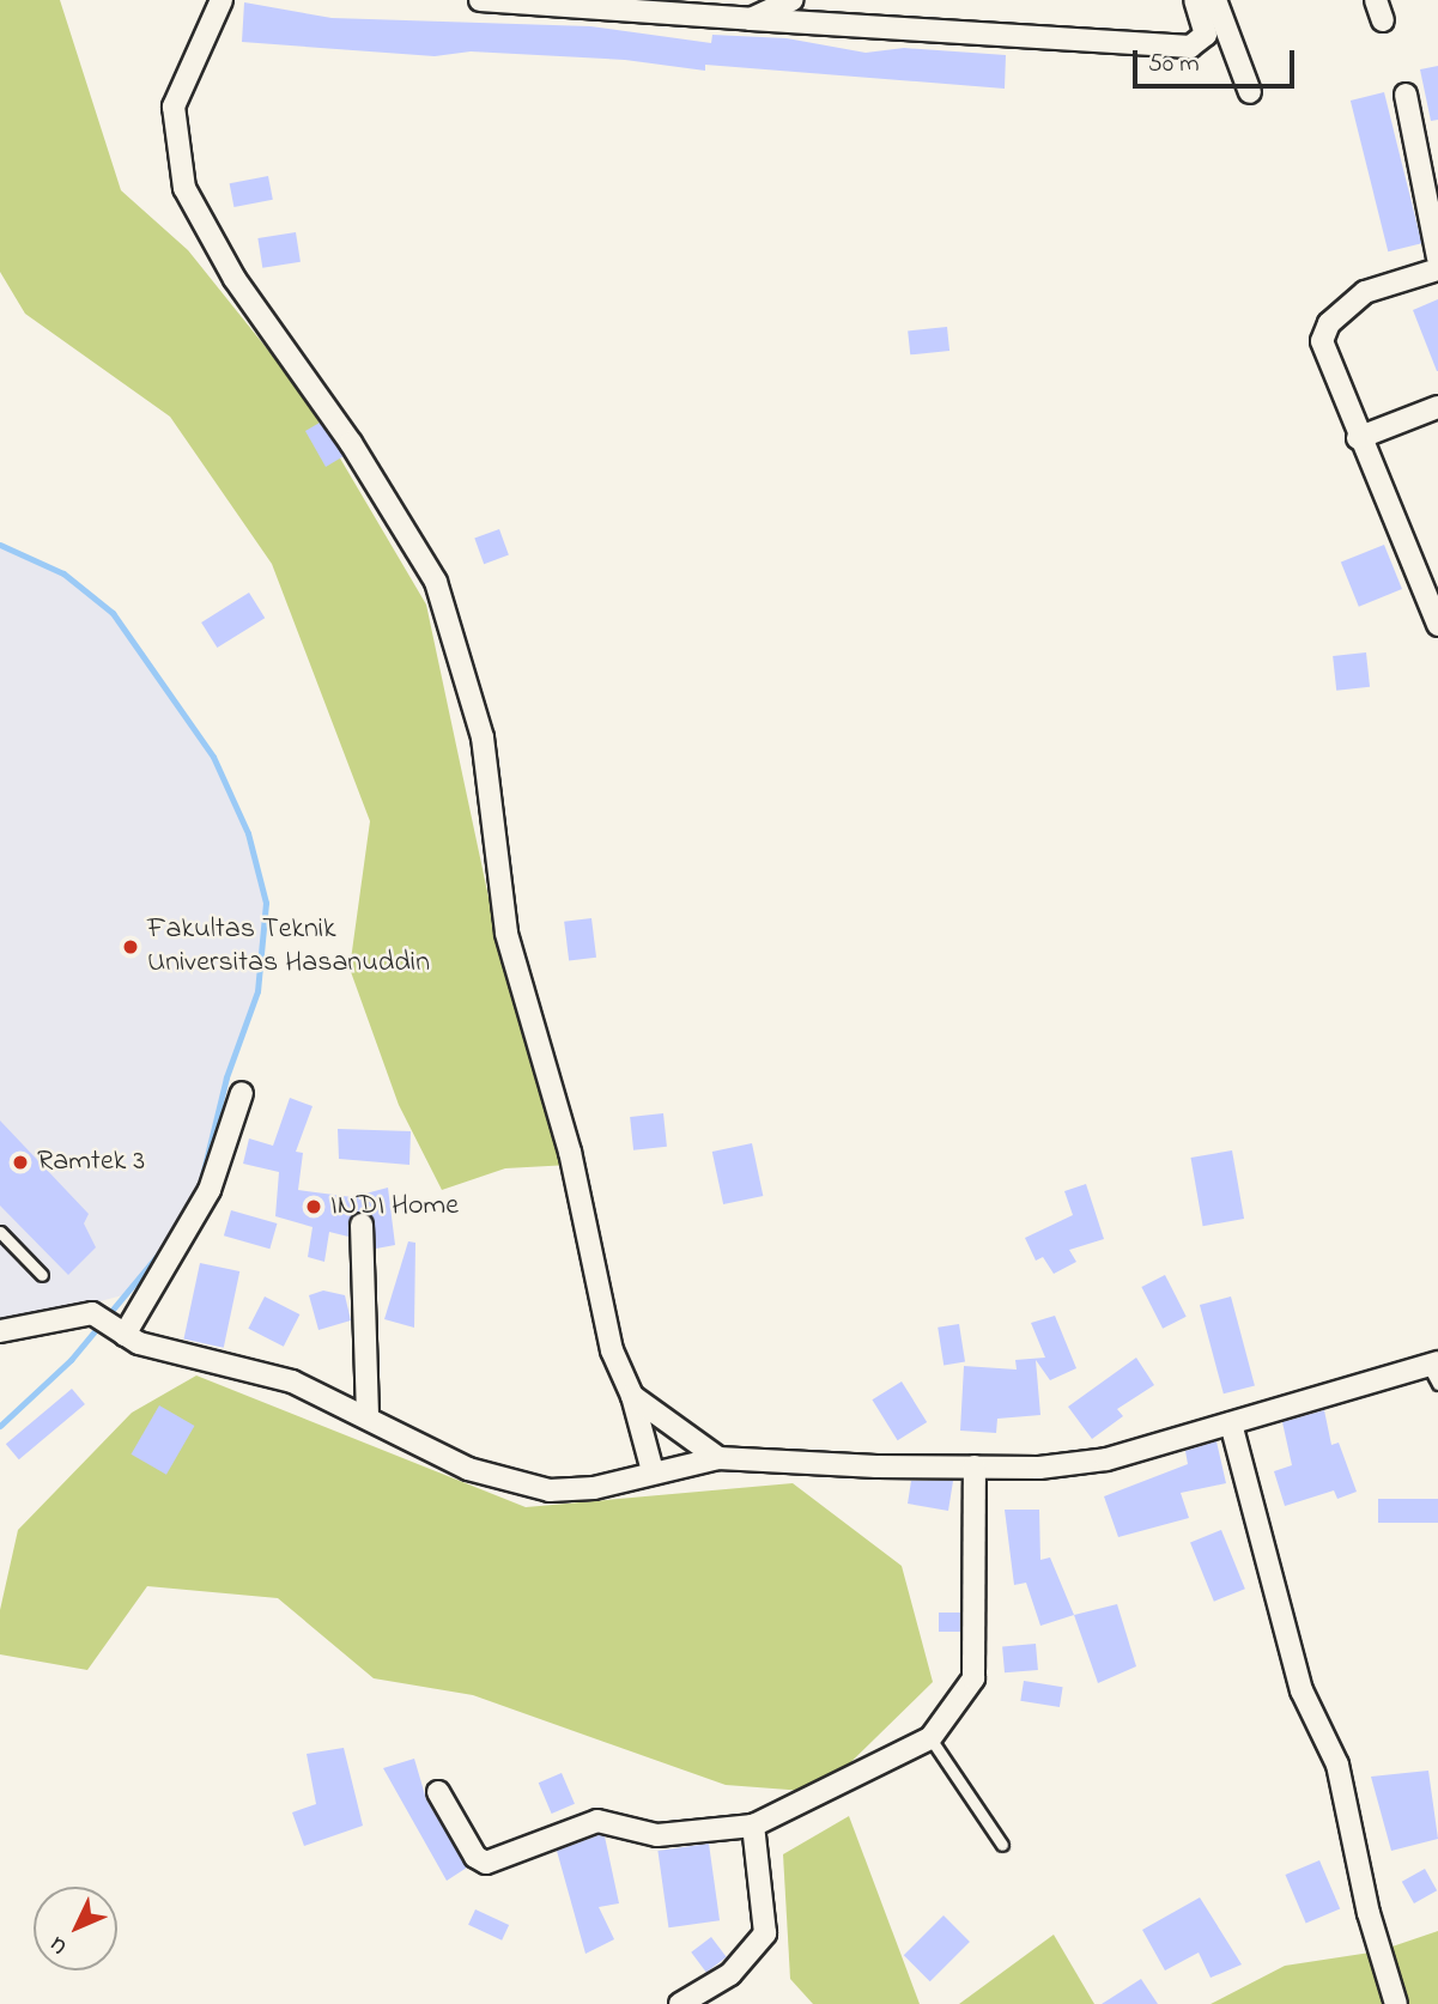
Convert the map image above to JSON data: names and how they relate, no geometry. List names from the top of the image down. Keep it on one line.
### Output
{"places":["Fakultas Teknik Universitas Hasanuddin","Ramtek 3","INDI Home"],"scale_bar":"50 m","north":"bottom left"}
